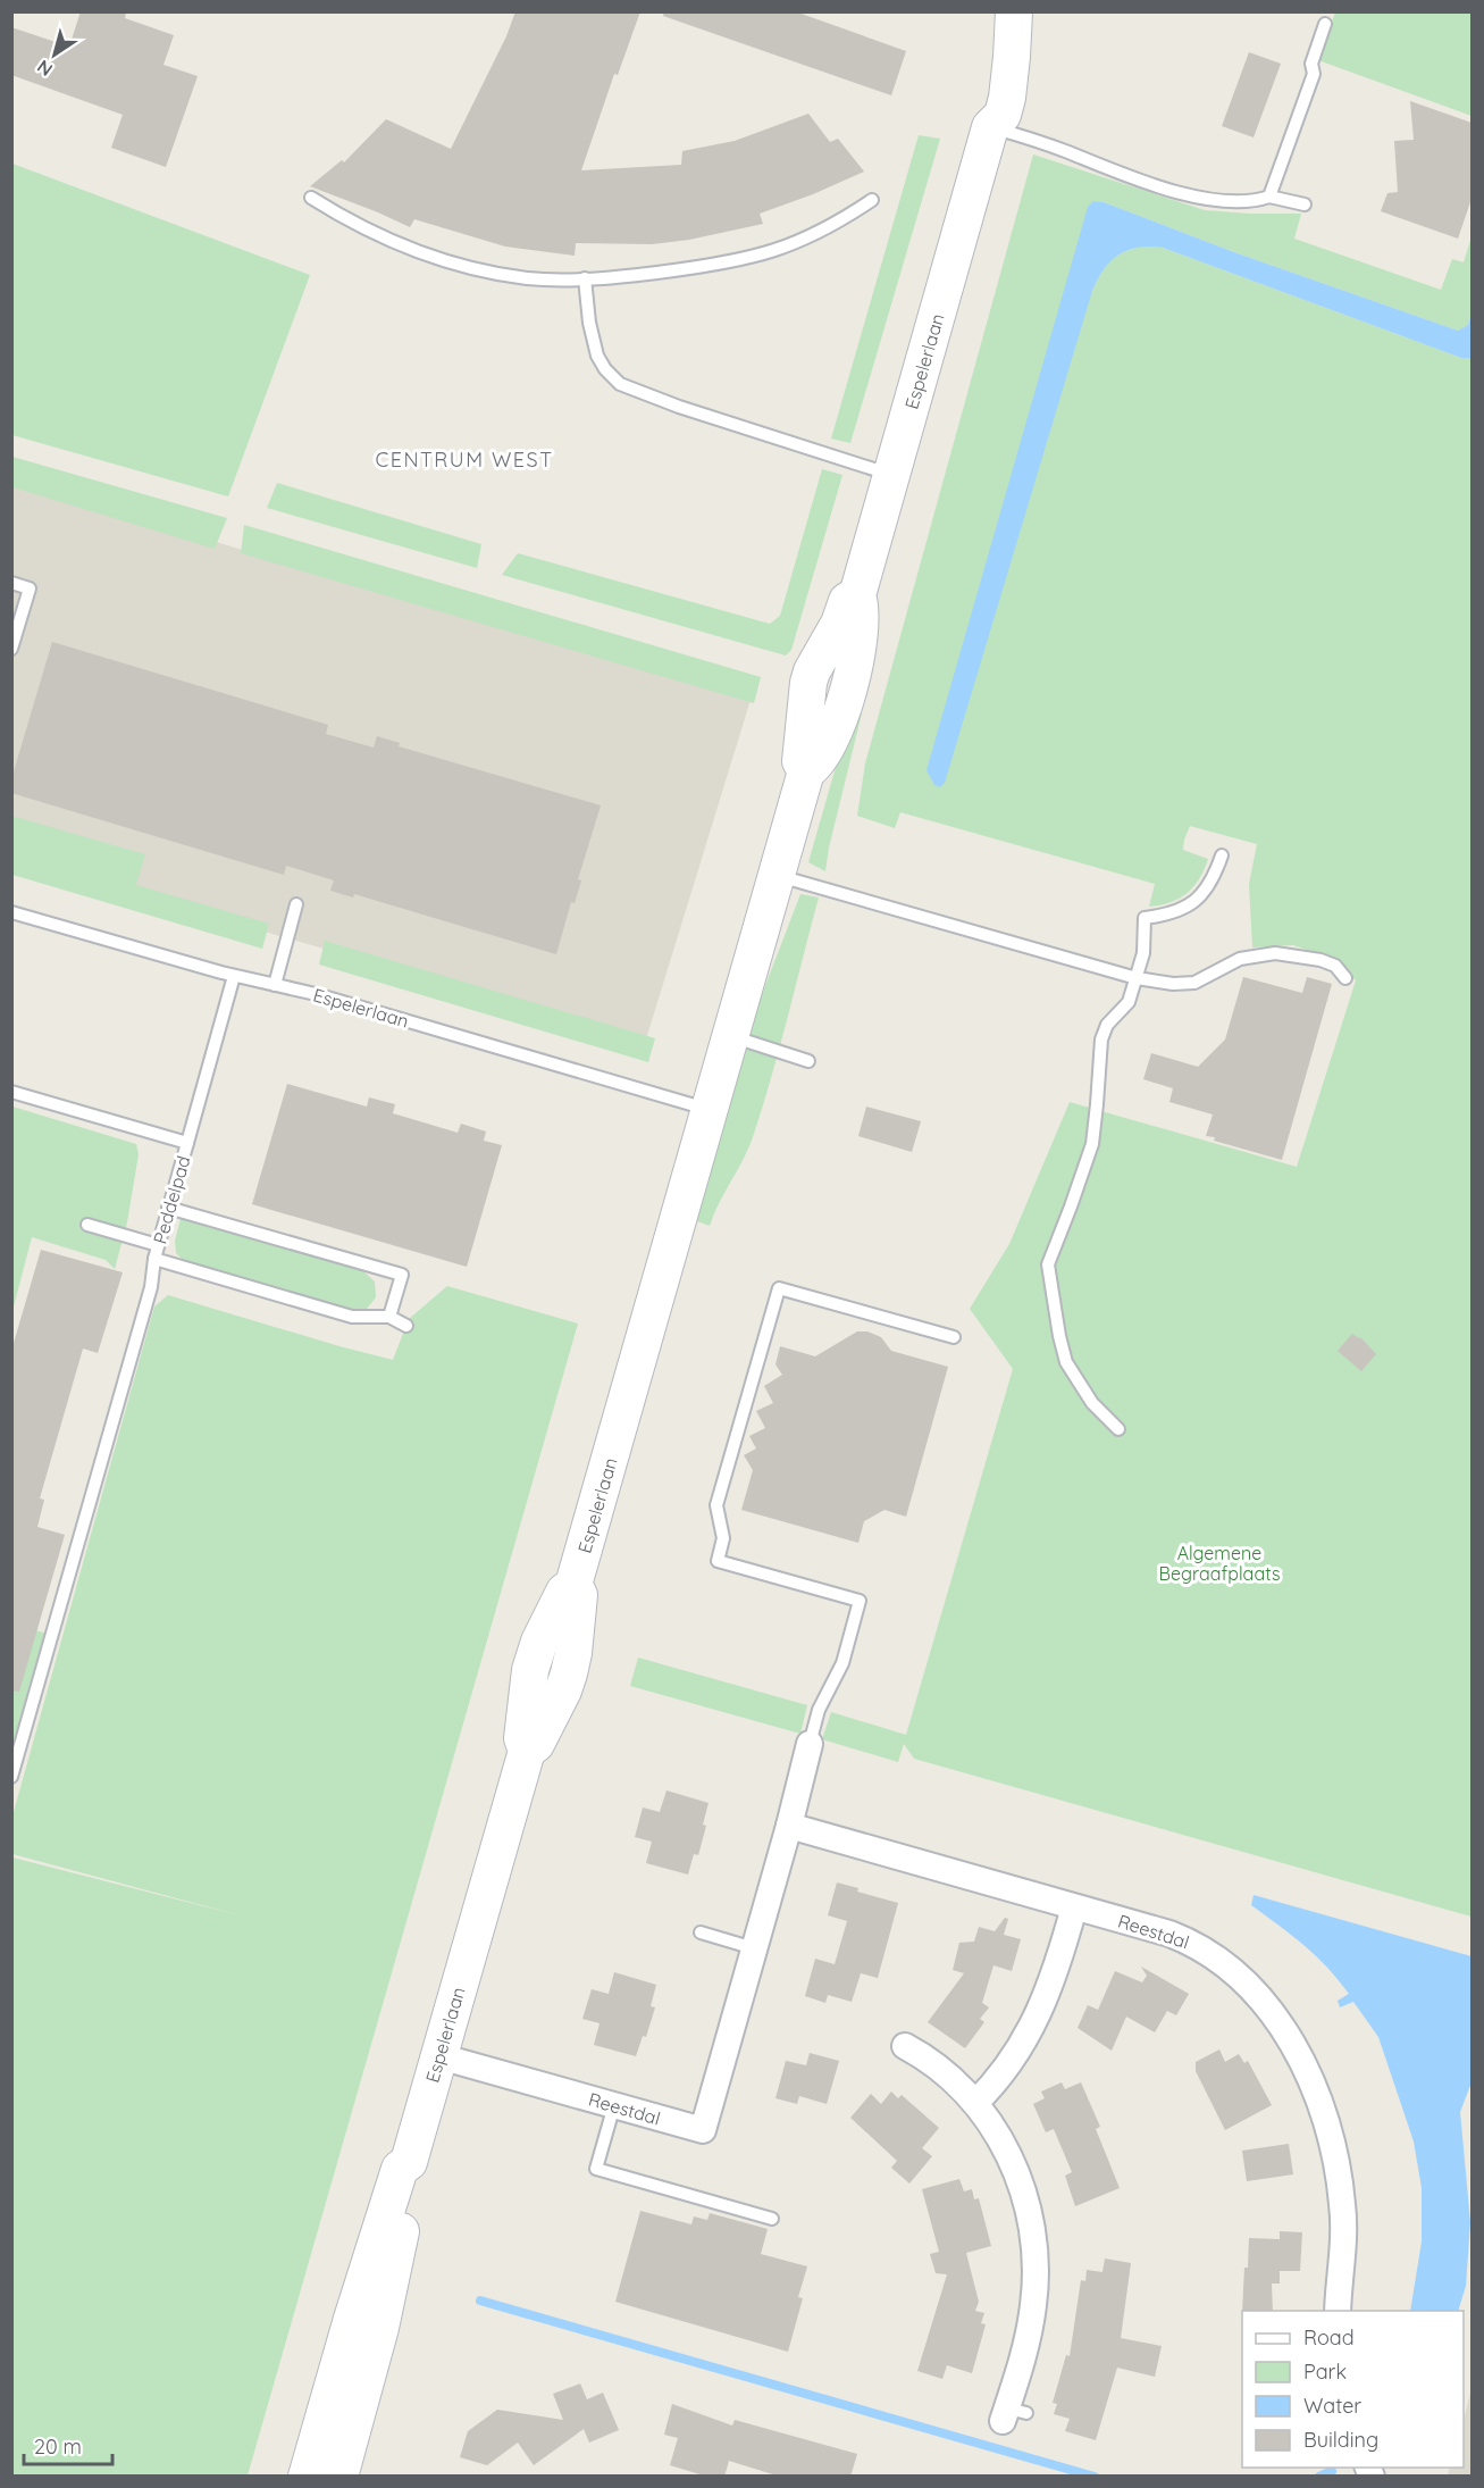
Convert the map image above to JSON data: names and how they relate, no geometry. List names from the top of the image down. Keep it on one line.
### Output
{"streets":{"main road":["Espelerlaan"],"street":["Reestdal"],"lane":["Peddelpad"]},"crossings":[["Espelerlaan","Reestdal"]],"districts":["CENTRUM WEST"],"parks":["Algemene Begraafplaats"],"legend":["Road","Park","Water","Building"],"scale_bar":"20 m","north":"bottom left"}
